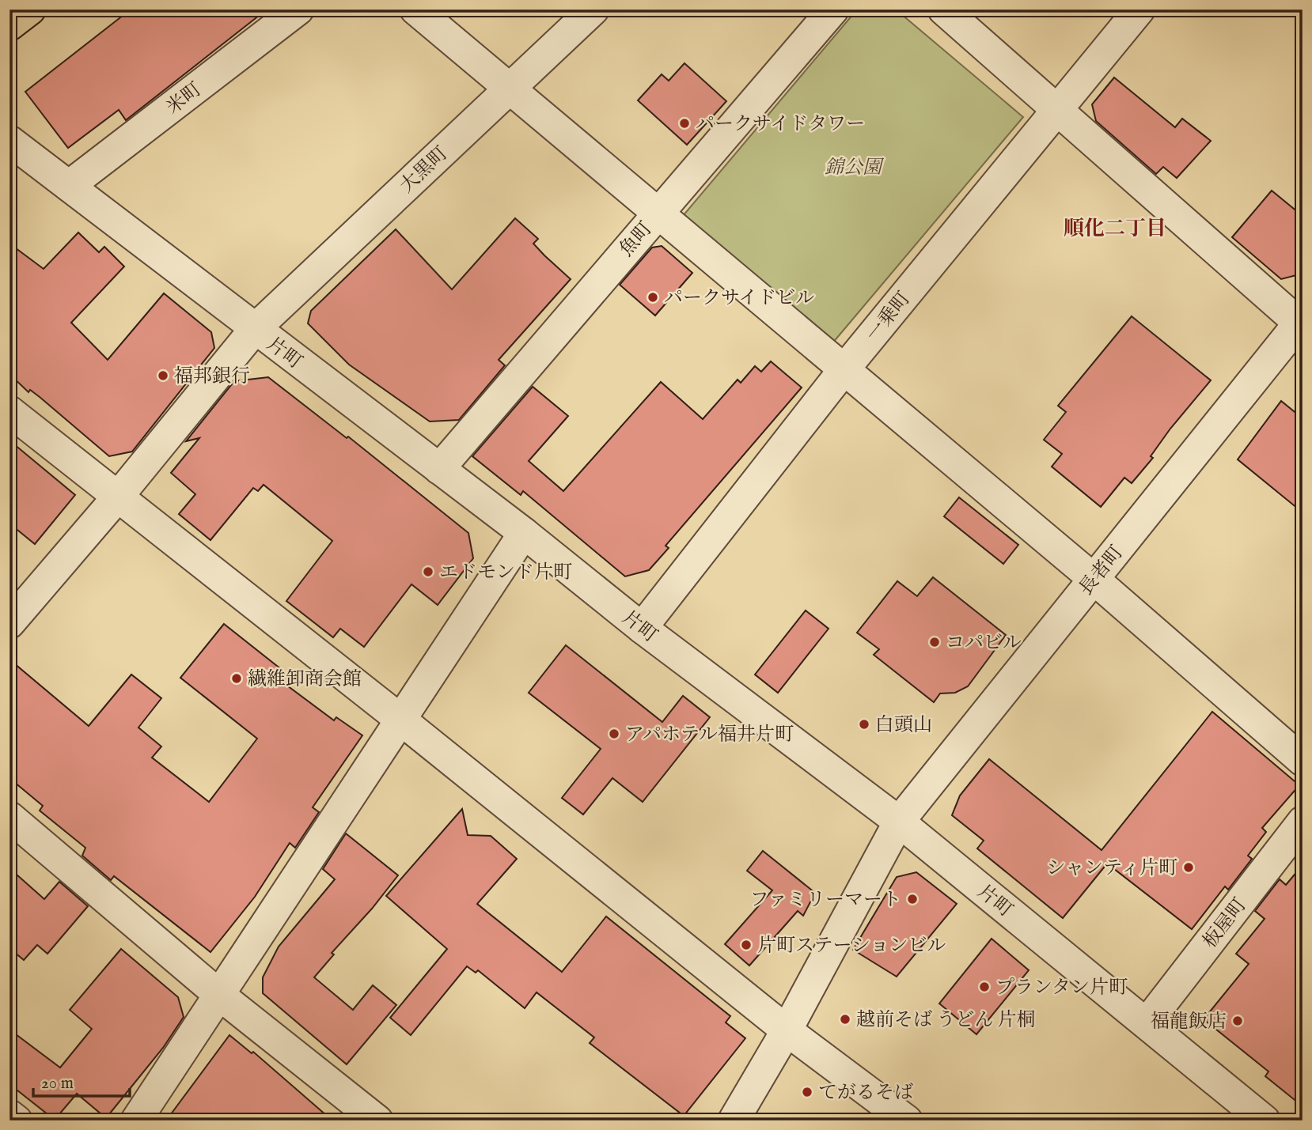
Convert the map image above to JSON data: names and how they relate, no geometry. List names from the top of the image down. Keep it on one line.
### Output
{"streets":{"street":["米町","大黒町","魚町","一乗町","片町","長者町","板屋町"]},"crossings":[["米町","片町"],["大黒町","片町"],["魚町","片町"],["一乗町","片町"],["片町","長者町"],["片町","板屋町"]],"districts":["順化二丁目"],"parks":["錦公園"],"places":["パークサイドタワー","パークサイドビル","福邦銀行","エドモンド片町","コパビル","繊維卸商会館","白頭山","アパホテル福井片町","シャンティ片町","ファミリーマート","片町ステーションビル","プランタン片町","越前そば うどん 片桐","福龍飯店","てがるそば"],"scale_bar":"20 m"}
